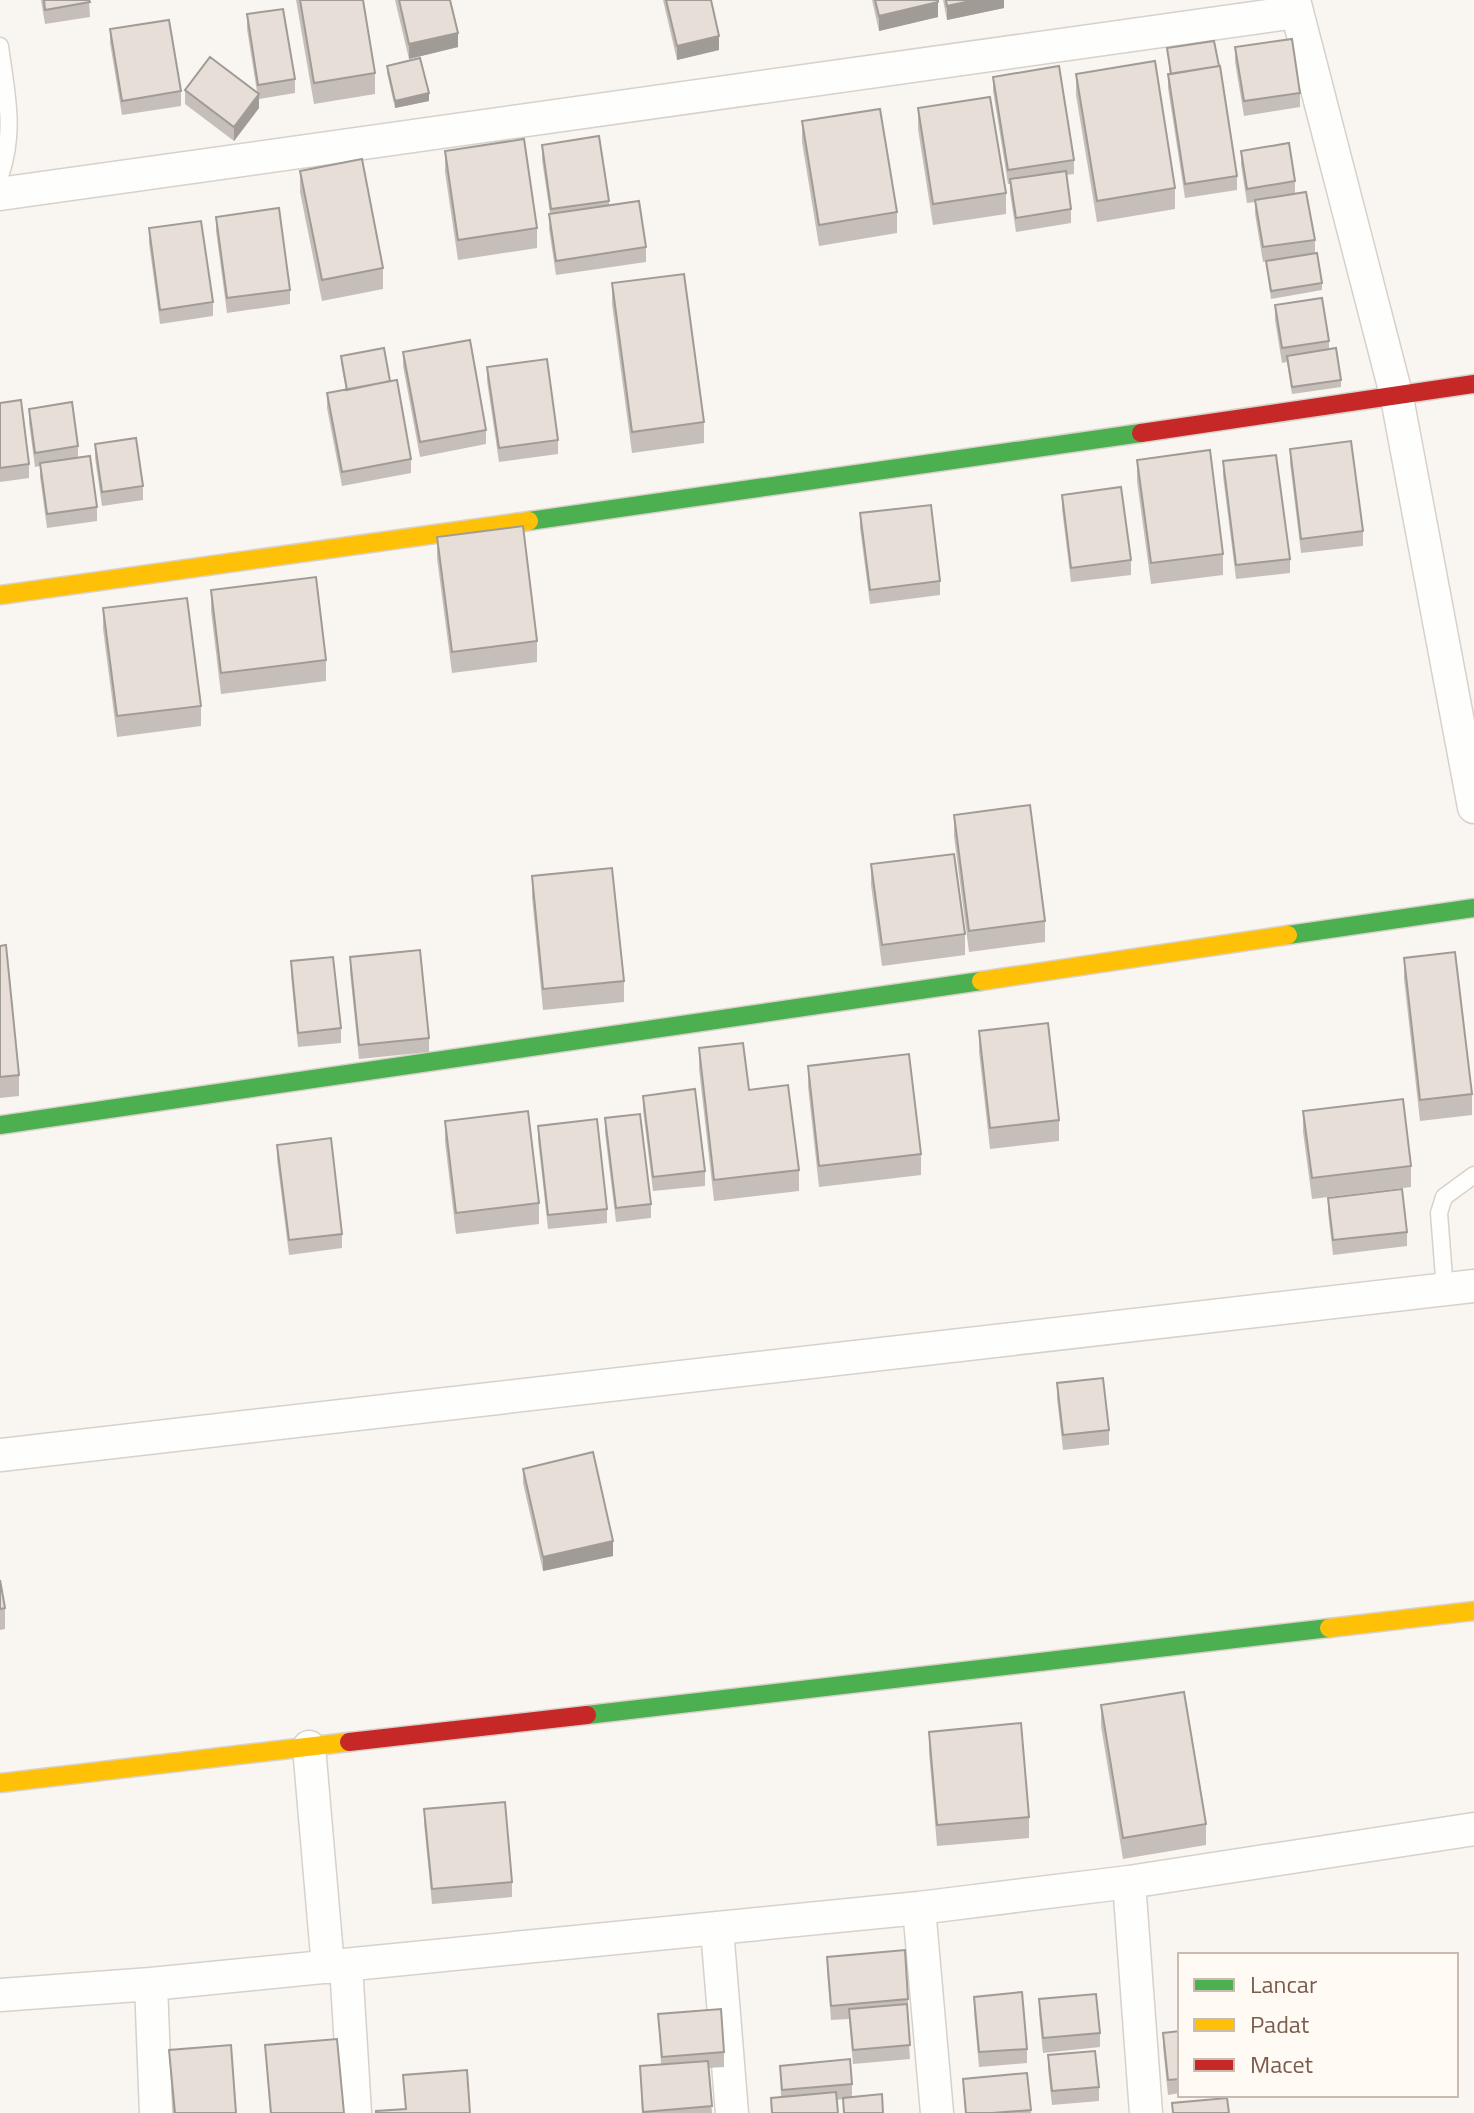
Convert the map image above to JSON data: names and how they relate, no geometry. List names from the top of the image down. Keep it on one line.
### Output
{"legend":["Lancar","Padat","Macet"]}
